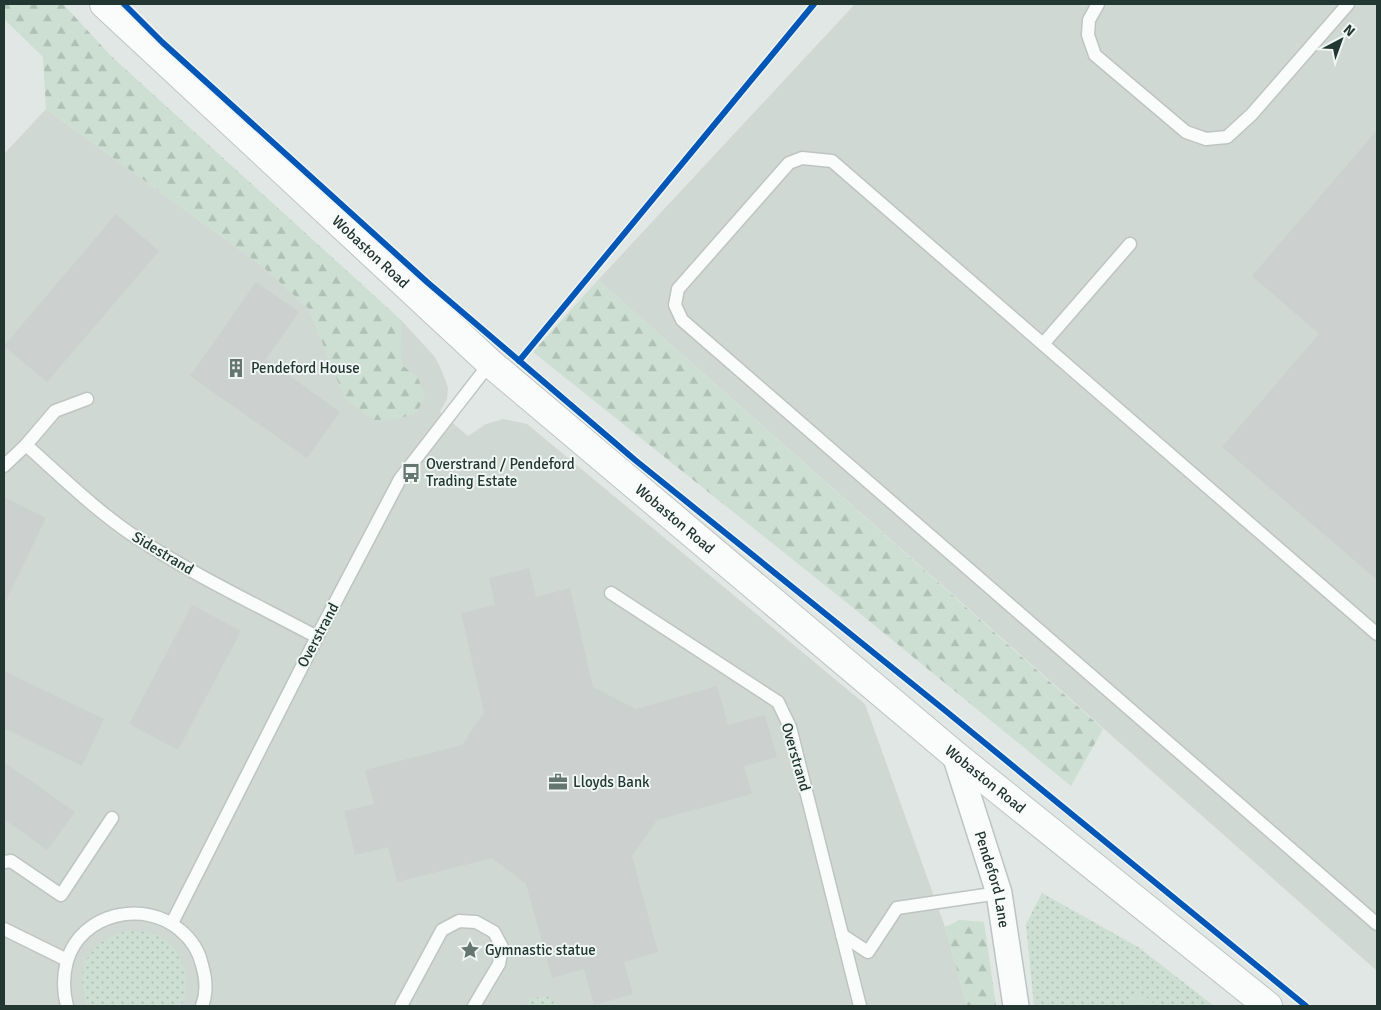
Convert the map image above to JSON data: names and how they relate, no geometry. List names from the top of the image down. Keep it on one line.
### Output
{"streets":{"street":["Wobaston Road","Pendeford Lane"],"lane":["Sidestrand","Overstrand"]},"crossings":[["Wobaston Road","Overstrand"],["Wobaston Road","Pendeford Lane"],["Sidestrand","Overstrand"]],"places":{"building":["Pendeford House"],"bus stop":["Overstrand / Pendeford Trading Estate"],"office":["Lloyds Bank"],"place":["Gymnastic statue"]},"north":"top right"}
